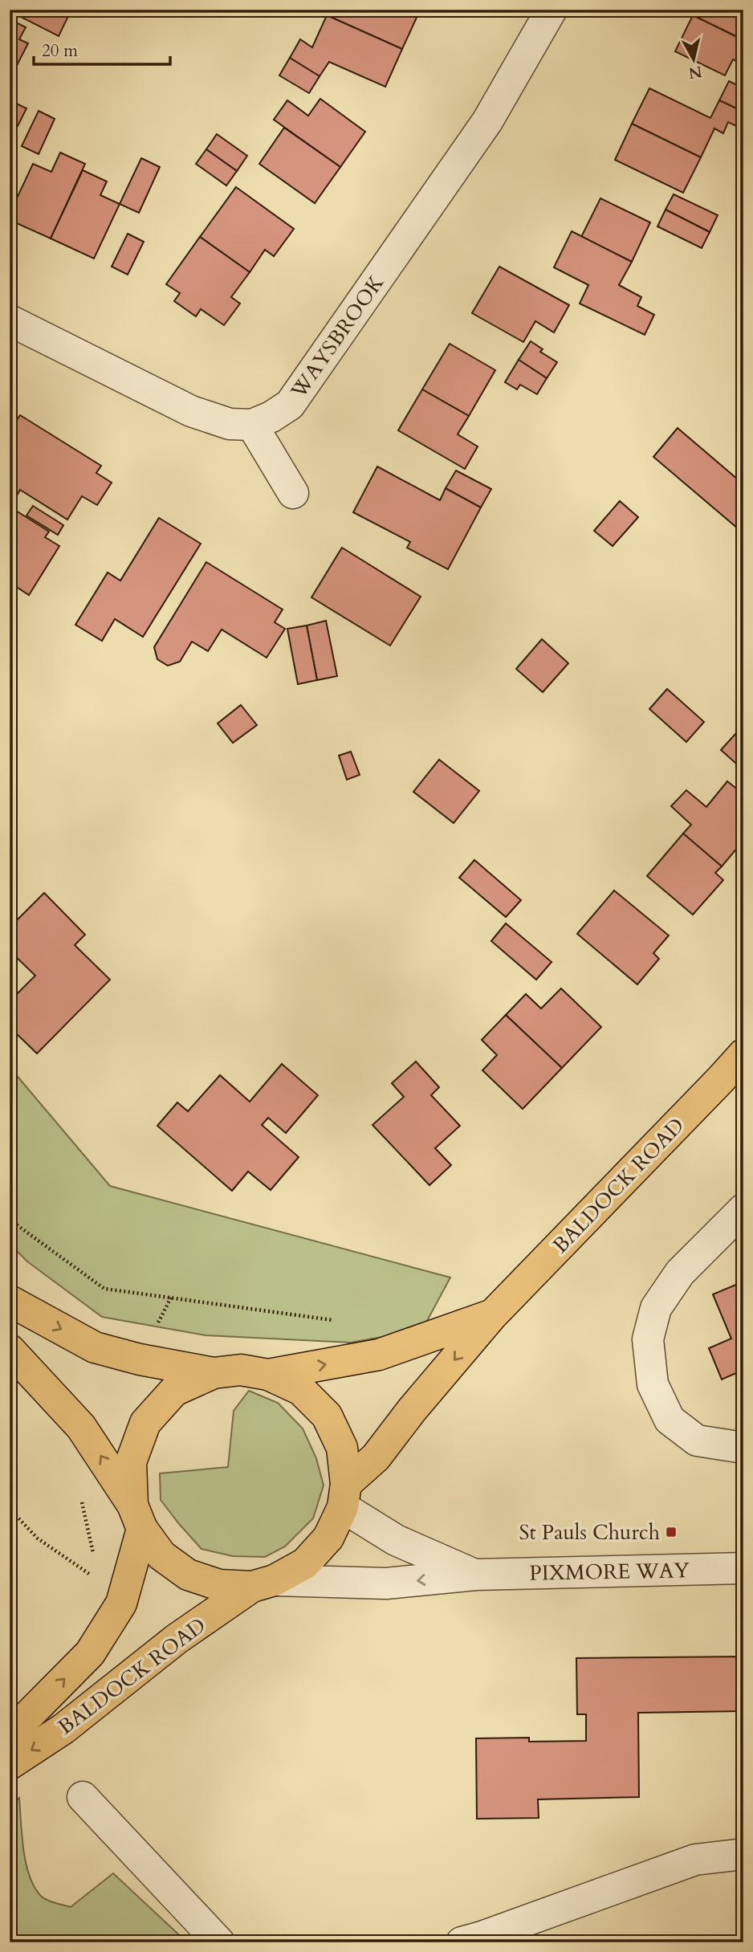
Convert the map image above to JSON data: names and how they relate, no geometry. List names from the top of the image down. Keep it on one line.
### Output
{"streets":{"main road":["BALDOCK ROAD"],"street":["WAYSBROOK","PIXMORE WAY"]},"crossings":[["BALDOCK ROAD","PIXMORE WAY"]],"places":{"transit":["St Pauls Church"]},"scale_bar":"20 m","north":"bottom"}
